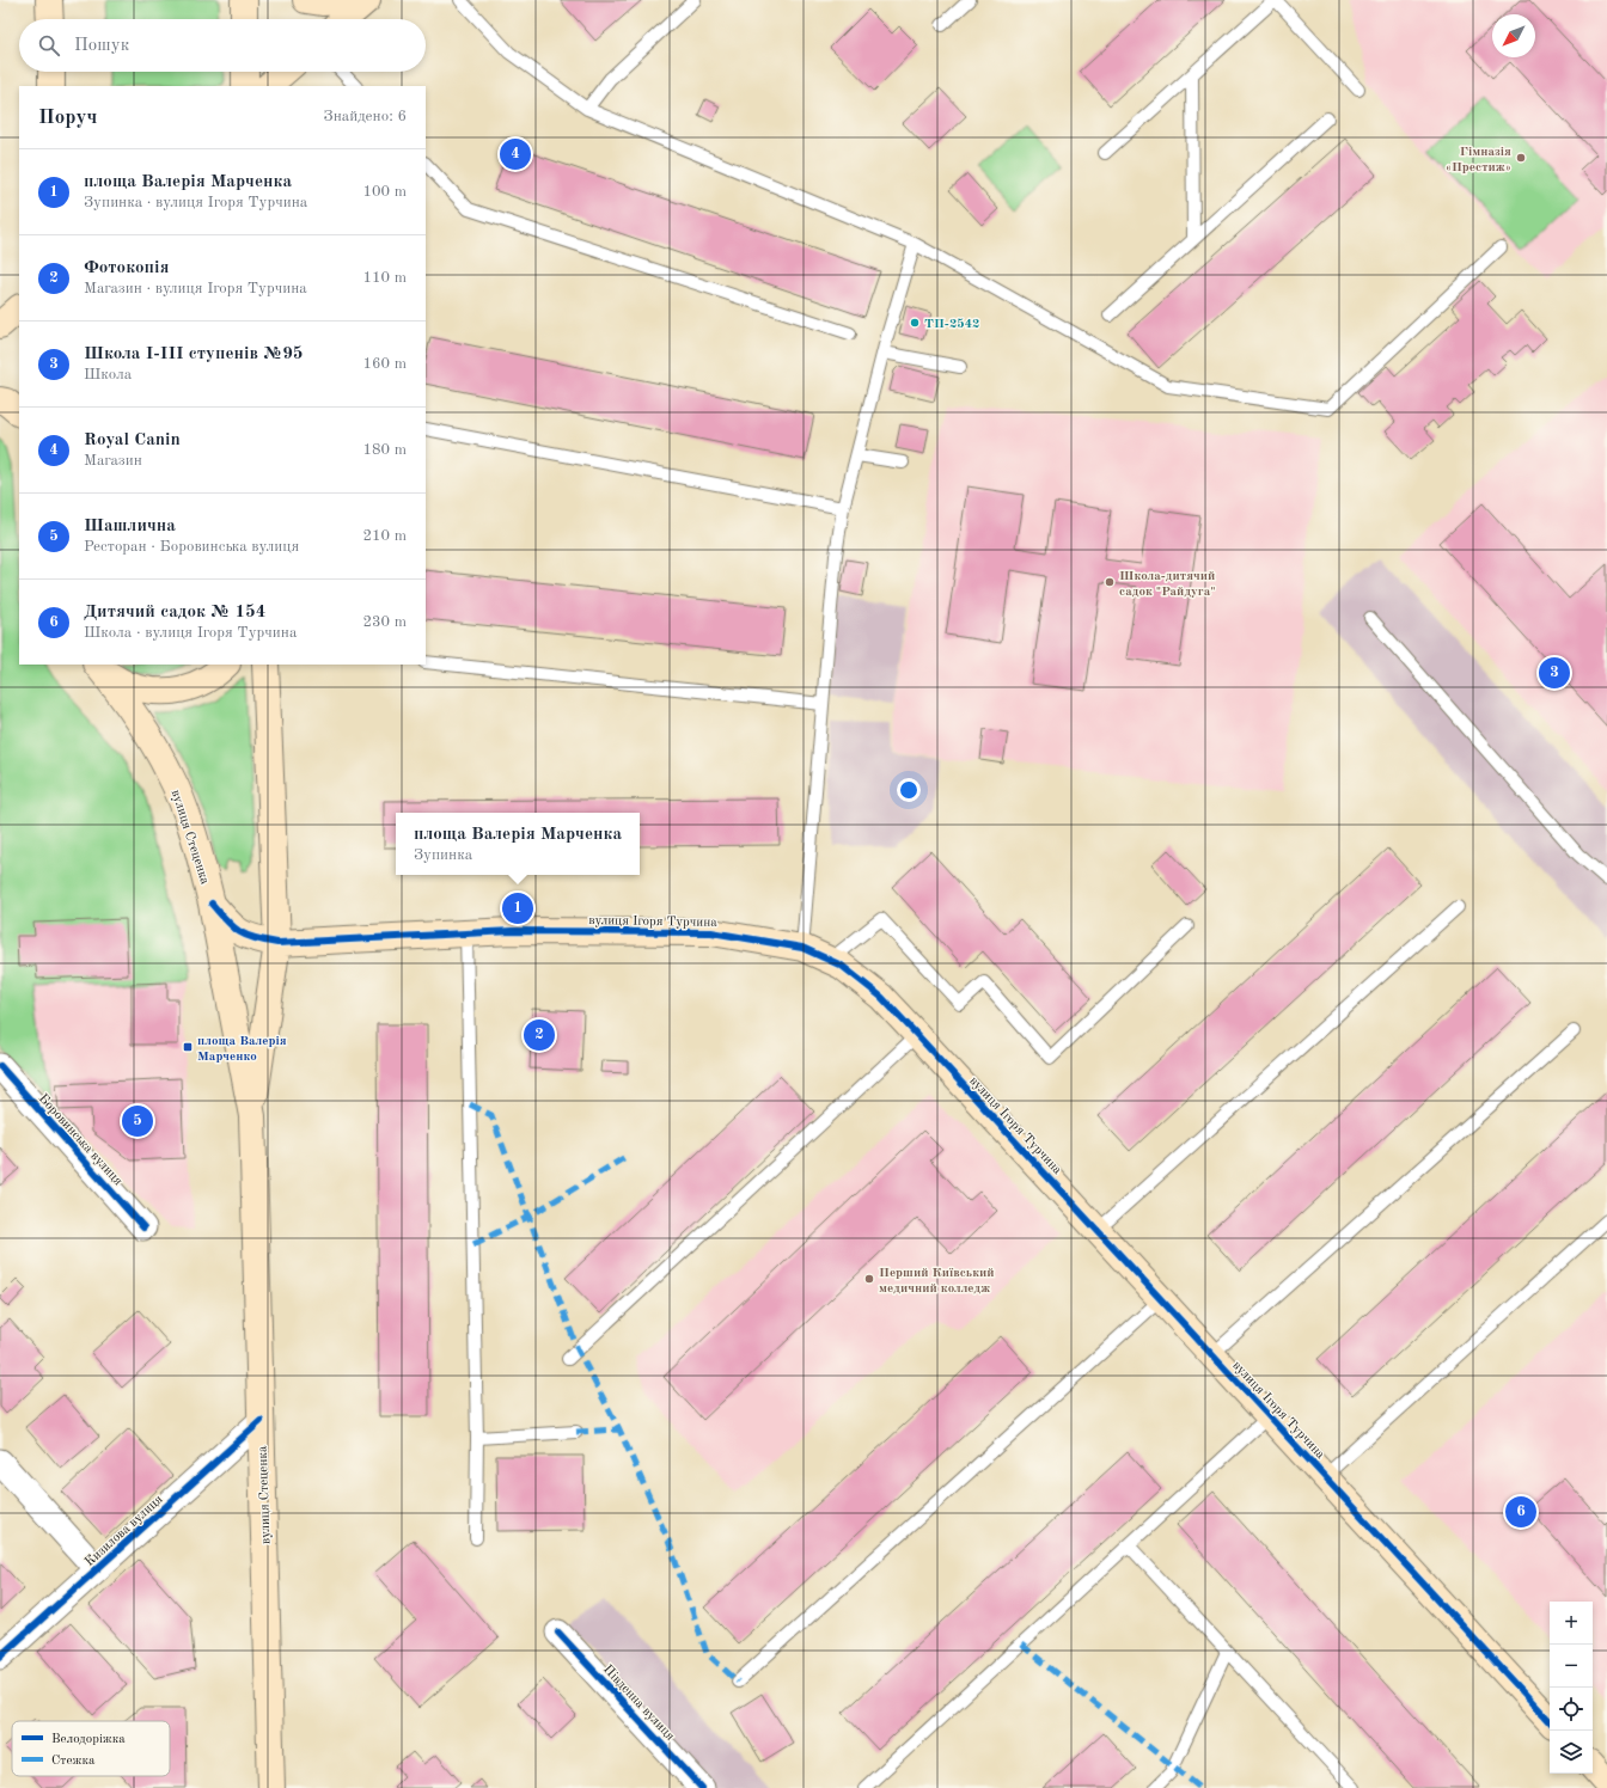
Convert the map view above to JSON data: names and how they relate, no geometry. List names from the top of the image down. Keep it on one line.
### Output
{"streets":{"main road":["вулиця Стеценка","вулиця Ігоря Турчина"],"street":["Боровинська вулиця","Кизилова вулиця","Південна вулиця"]},"crossings":[["вулиця Стеценка","вулиця Ігоря Турчина"],["вулиця Стеценка","Кизилова вулиця"]],"places":{"other":["Гімназія «Престиж»","ТП-2542","Школа-дитячий садок \"Райдуга\"","Перший Київський медичний колледж"],"transit":["площа Валерія Марченко"]},"legend":["Велодоріжка","Стежка"],"north":"bottom left","page":{"search":"Пошук","heading":["Поруч","Знайдено: 6"],"pins":["4","3","1","2","5","6"],"list":[{"mark":"1","name":"площа Валерія Марченка","note":"Зупинка · вулиця Ігоря Турчина","value":"100 m"},{"mark":"2","name":"Фотокопія","note":"Магазин · вулиця Ігоря Турчина","value":"110 m"},{"mark":"3","name":"Школа І-ІІІ ступенів №95","note":"Школа","value":"160 m"},{"mark":"4","name":"Royal Canin","note":"Магазин","value":"180 m"},{"mark":"5","name":"Шашлична","note":"Ресторан · Боровинська вулиця","value":"210 m"},{"mark":"6","name":"Дитячий садок № 154","note":"Школа · вулиця Ігоря Турчина","value":"230 m"}],"popup":["площа Валерія Марченка","Зупинка"],"map_buttons":["+","−"]}}
